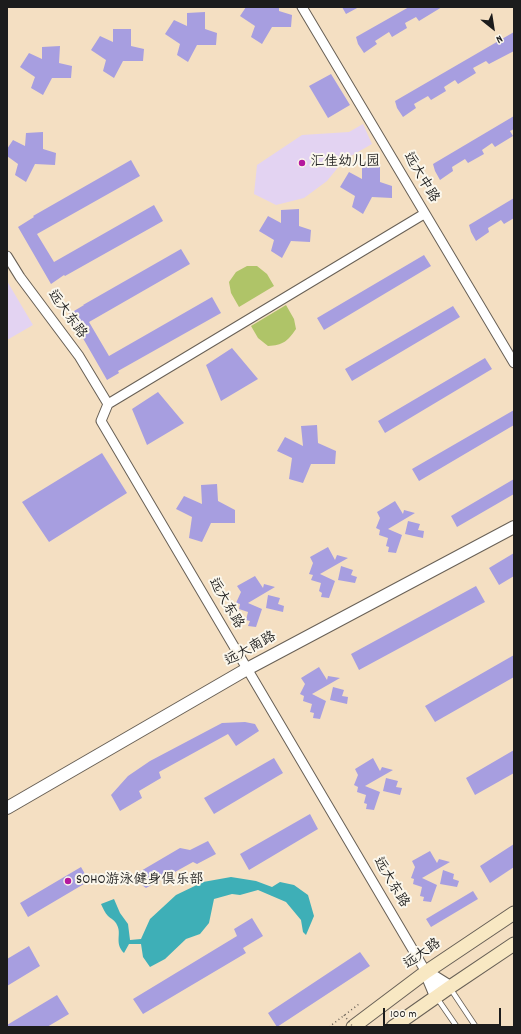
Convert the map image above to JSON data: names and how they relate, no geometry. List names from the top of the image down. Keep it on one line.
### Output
{"streets":{"main road":["远大路"],"street":["远大中路","远大东路","远大南路"]},"crossings":[["远大东路","远大南路"],["远大东路","远大路"]],"places":["汇佳幼儿园","SOHO游泳健身俱乐部"],"scale_bar":"100 m","north":"bottom right"}
